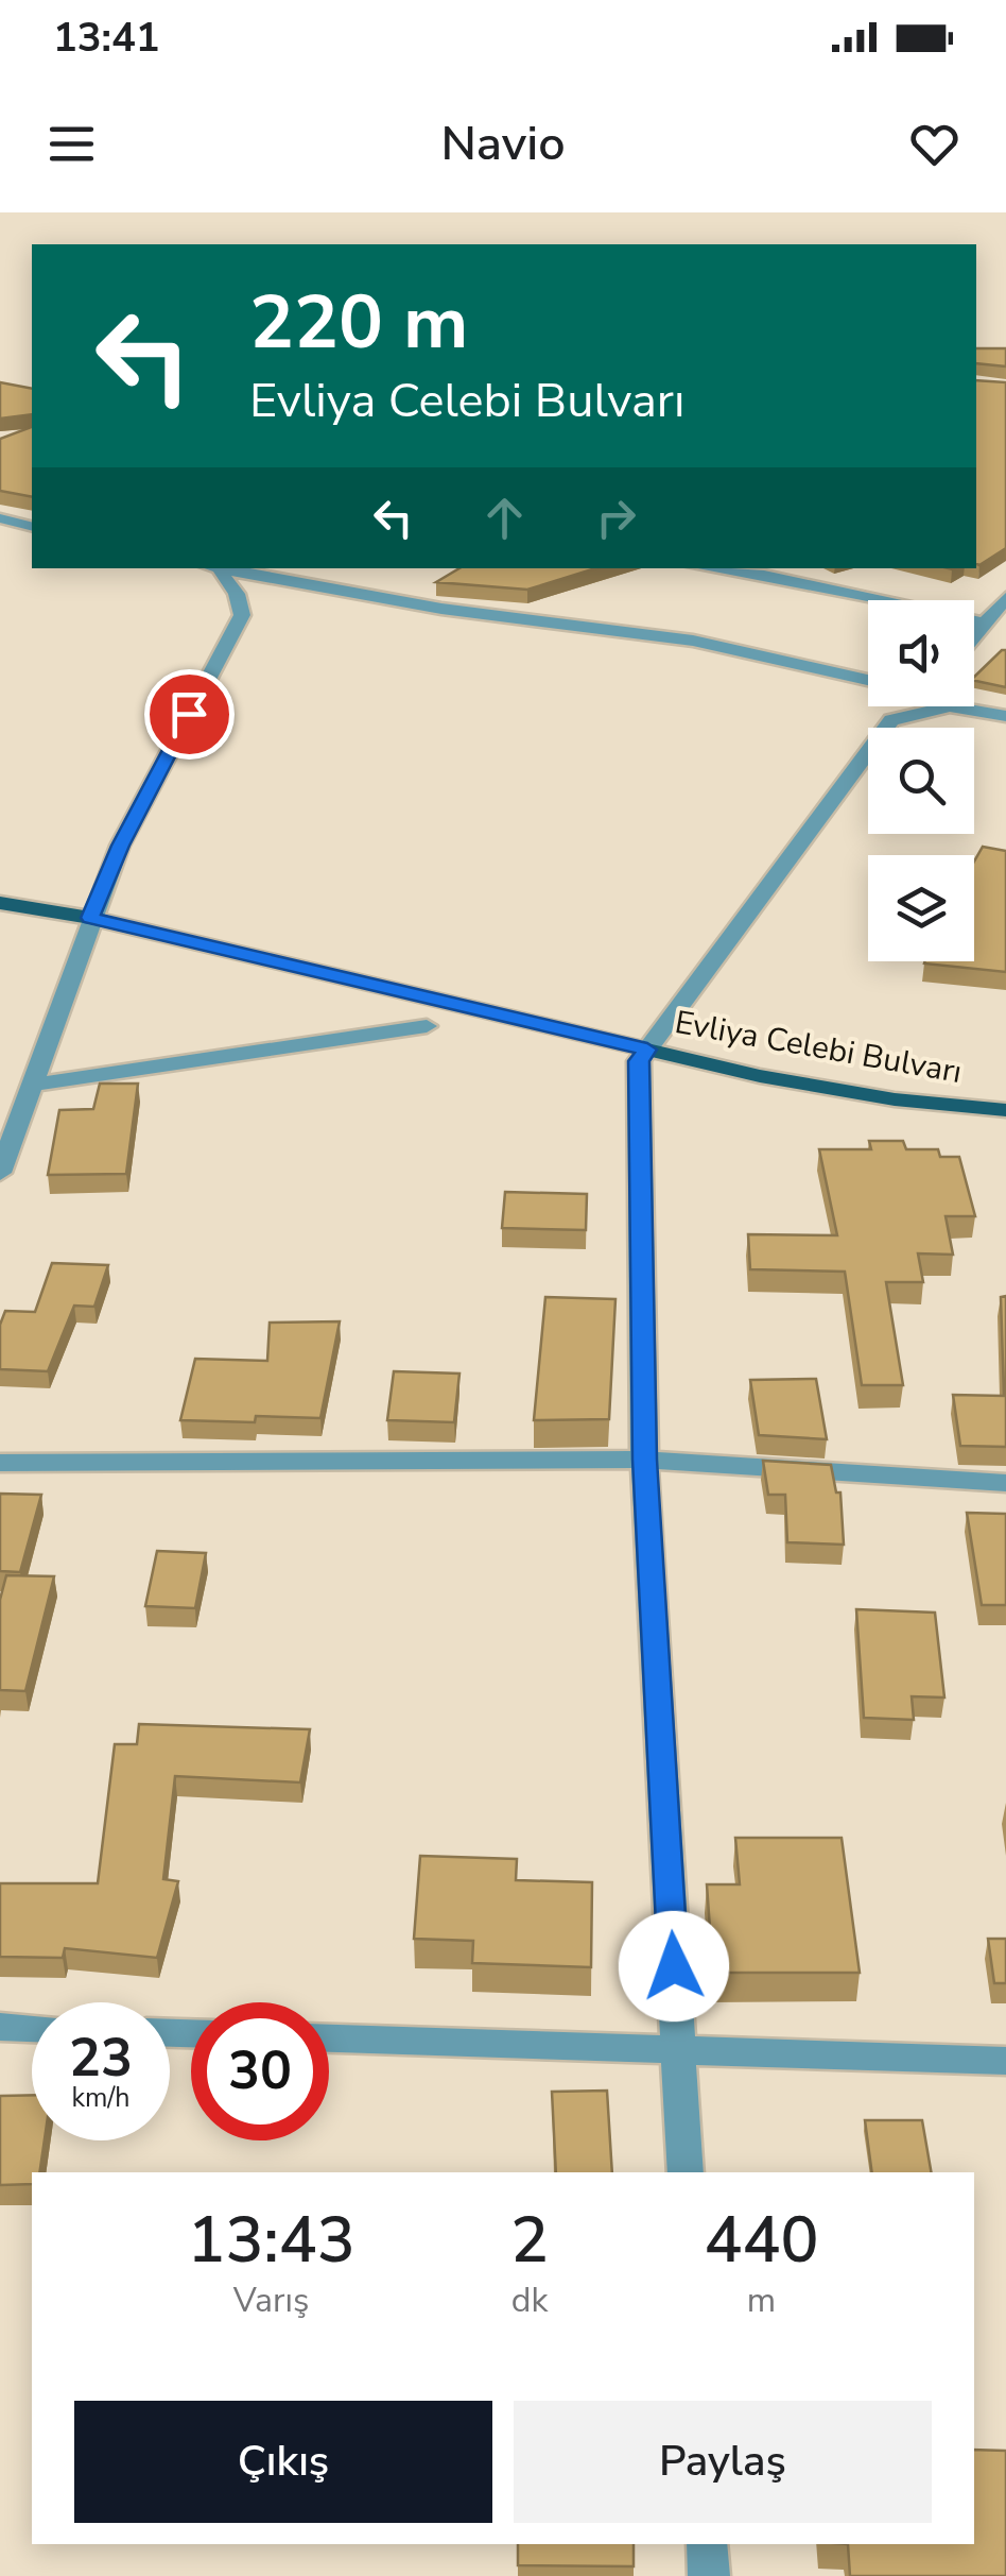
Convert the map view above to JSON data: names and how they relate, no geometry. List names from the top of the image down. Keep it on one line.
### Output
{"streets":{"main road":["Evliya Celebi Bulvarı"]},"page":{"status":"13:41","header":"Navio","turn":["220 m","Evliya Celebi Bulvarı"],"speed":"23 km/h","limit":"30","eta":["13:43","Varış","2","dk","440","m"],"buttons":["Çıkış","Paylaş"]}}
